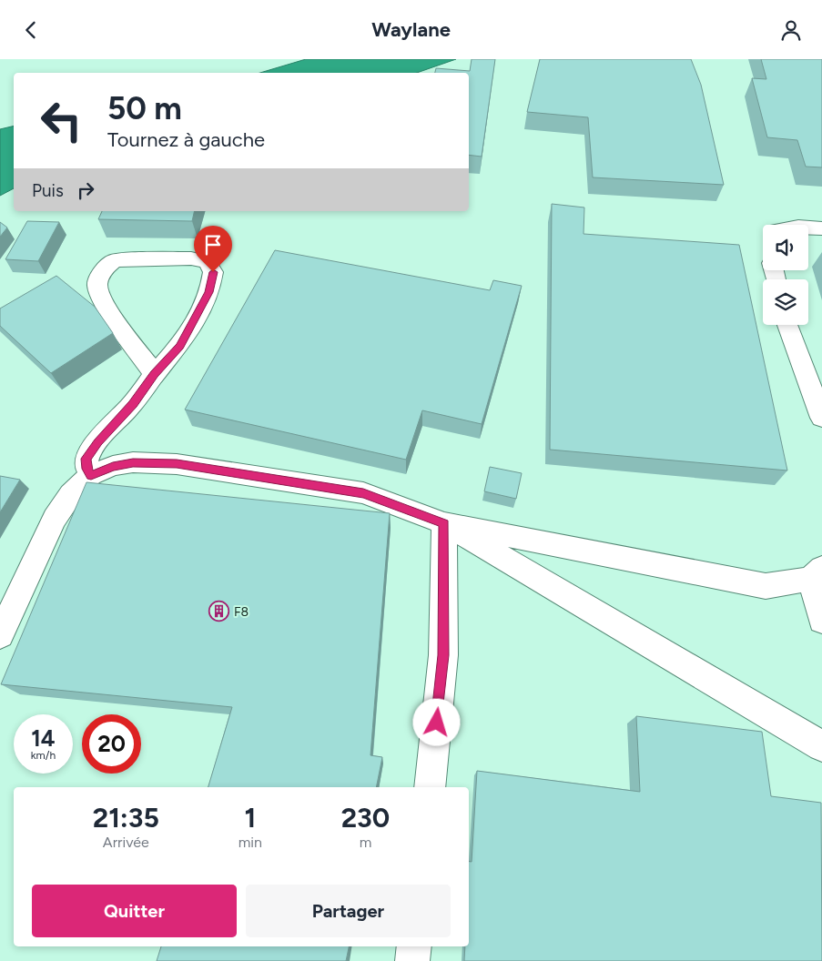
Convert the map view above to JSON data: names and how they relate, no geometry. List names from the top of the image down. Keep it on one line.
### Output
{"places":{"building":["F8"]},"page":{"header":"Waylane","turn":["50 m","Tournez à gauche"],"then":"Puis","speed":"14 km/h","limit":"20","eta":["21:35","Arrivée","1","min","230","m"],"buttons":["Quitter","Partager"]}}
